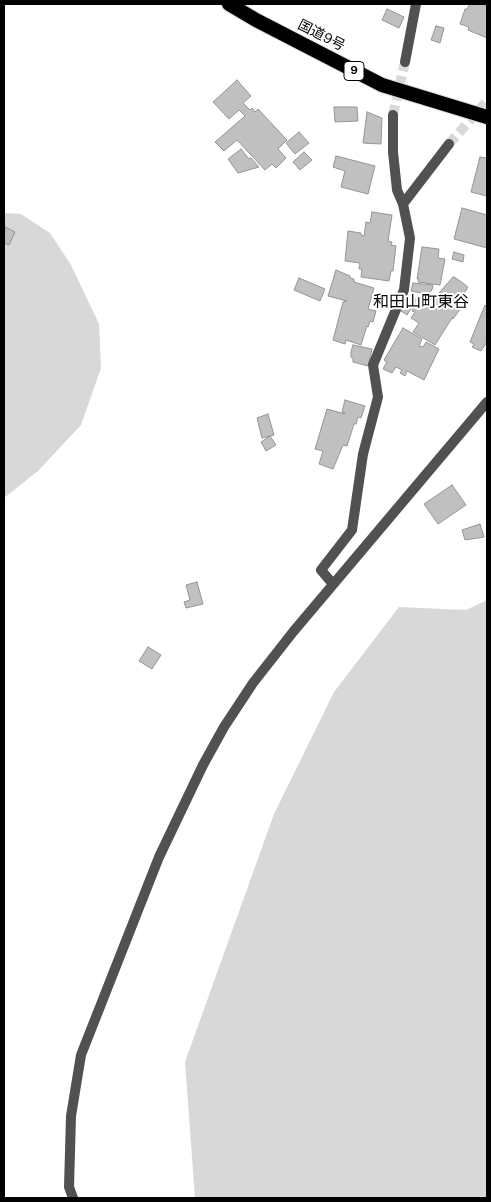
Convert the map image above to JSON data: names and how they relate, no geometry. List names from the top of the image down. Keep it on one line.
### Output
{"streets":{"highway":["国道9号","9"]},"districts":["和田山町東谷"]}
